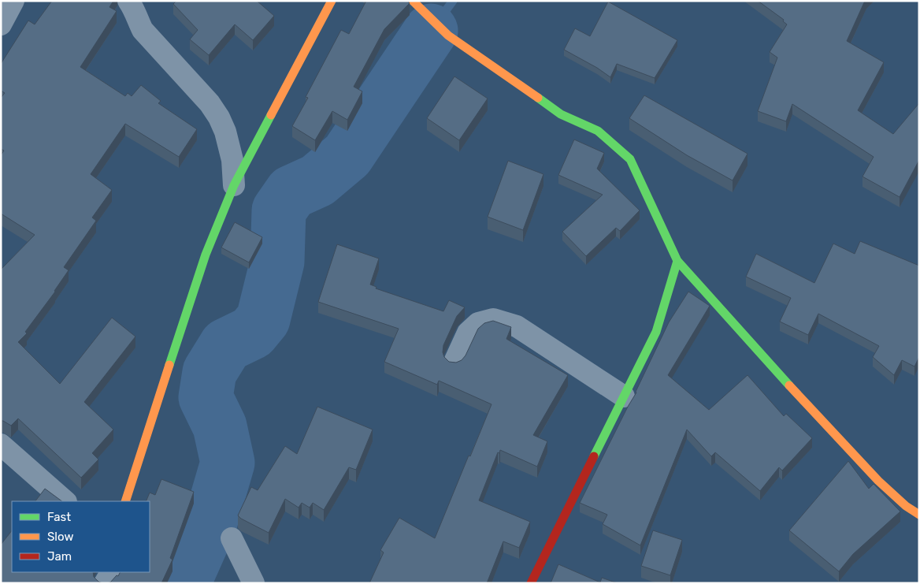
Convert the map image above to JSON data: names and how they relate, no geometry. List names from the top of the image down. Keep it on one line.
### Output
{"legend":["Fast","Slow","Jam"]}
